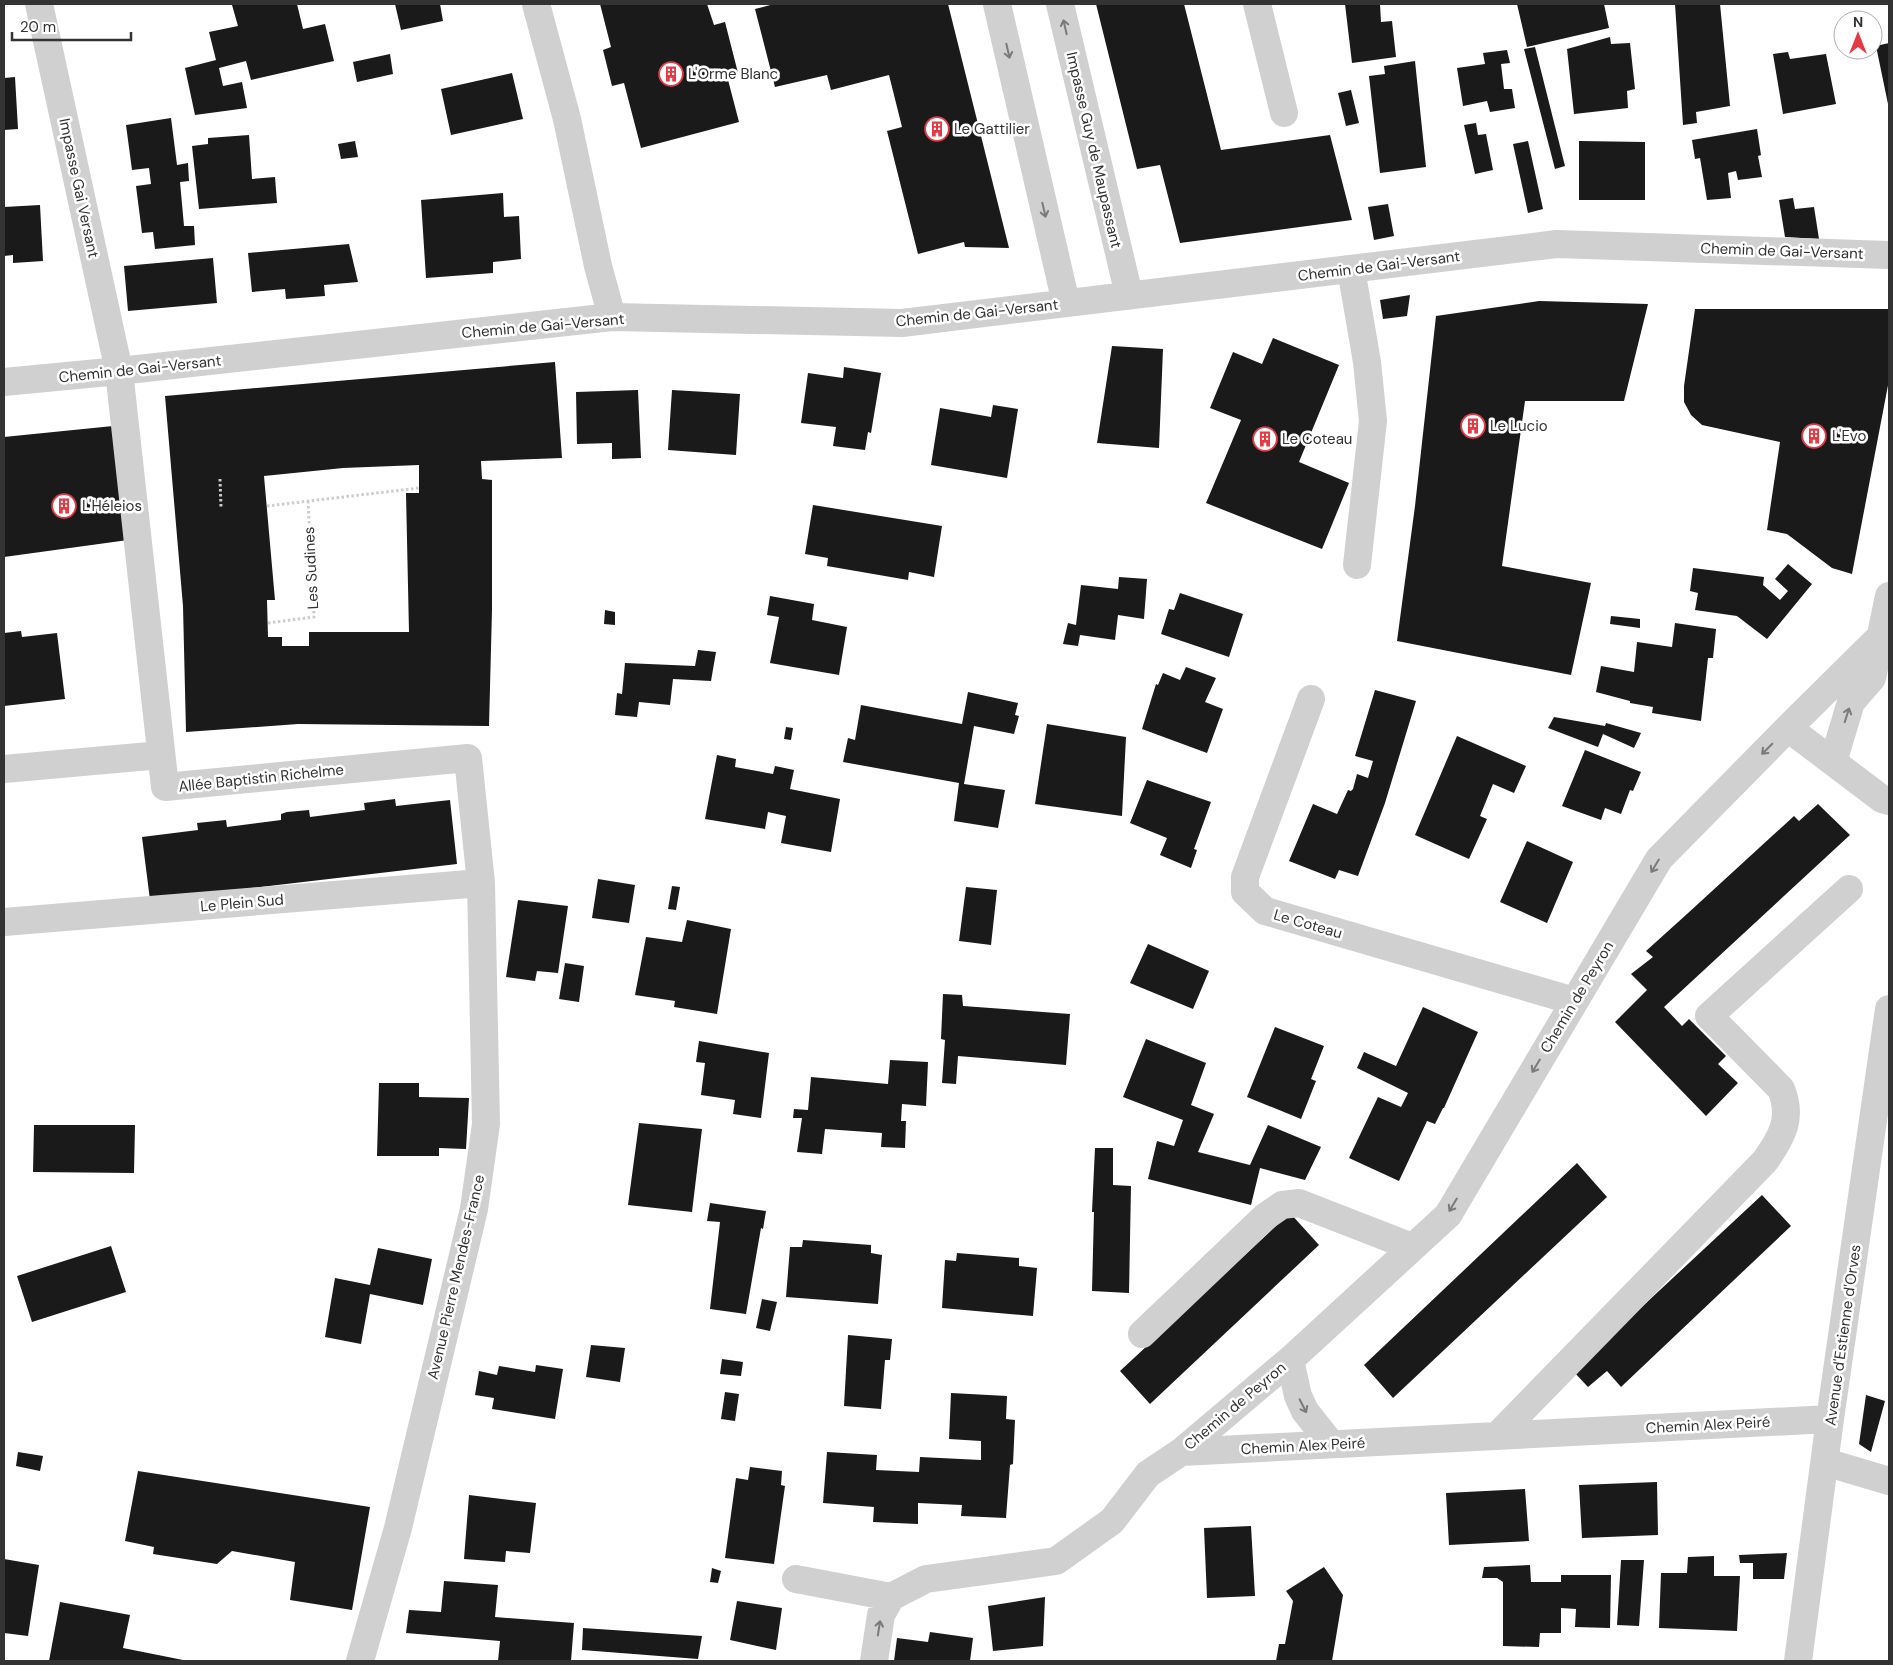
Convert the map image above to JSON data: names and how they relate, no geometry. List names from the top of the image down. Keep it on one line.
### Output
{"streets":{"street":["Impasse Guy de Maupassant","Impasse Gai Versant","Chemin de Gai-Versant","Allée Baptistin Richelme","Le Plein Sud","Le Coteau","Chemin de Peyron","Avenue Pierre Mendes-France","Avenue d'Estienne d'Orves","Chemin Alex Peiré"],"path":["Les Sudines"]},"crossings":[["Impasse Guy de Maupassant","Chemin de Gai-Versant"],["Impasse Gai Versant","Chemin de Gai-Versant"],["Impasse Gai Versant","Allée Baptistin Richelme"],["Chemin de Gai-Versant","Allée Baptistin Richelme"],["Allée Baptistin Richelme","Le Plein Sud"],["Allée Baptistin Richelme","Avenue Pierre Mendes-France"],["Le Plein Sud","Avenue Pierre Mendes-France"],["Le Coteau","Chemin de Peyron"],["Chemin de Peyron","Chemin Alex Peiré"],["Avenue d'Estienne d'Orves","Chemin Alex Peiré"]],"one_way":["Chemin de Peyron"],"places":{"building":["L'Orme Blanc","Le Gattilier","Le Lucio","L'Evo","Le Coteau","L'Héleios"]},"scale_bar":"20 m","north":"top"}
